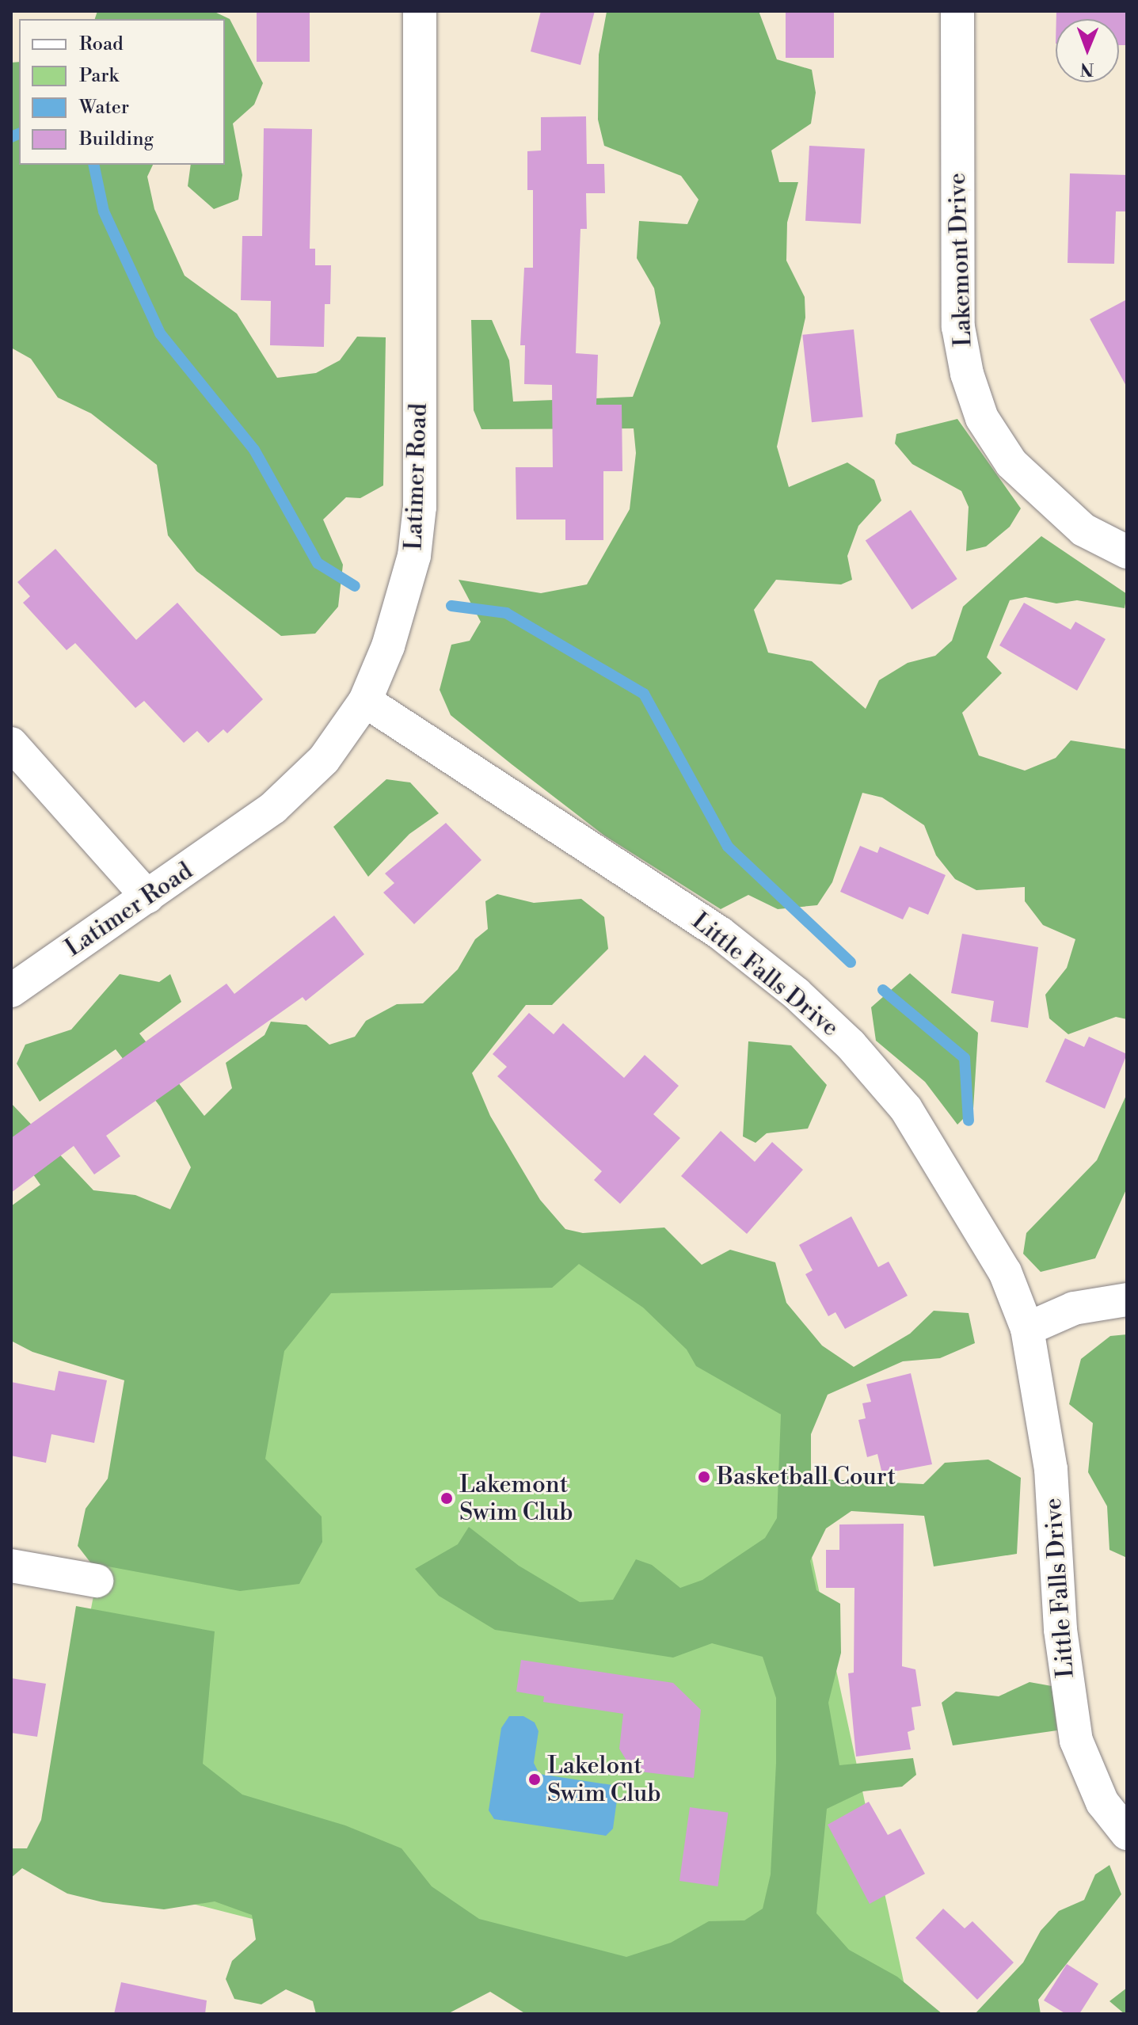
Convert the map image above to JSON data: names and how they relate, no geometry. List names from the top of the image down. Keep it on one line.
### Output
{"streets":{"street":["Lakemont Drive","Latimer Road","Little Falls Drive"]},"crossings":[["Latimer Road","Little Falls Drive"]],"places":["Basketball Court","Lakemont Swim Club","Lakelont Swim Club"],"legend":["Road","Park","Water","Building"],"north":"bottom"}
